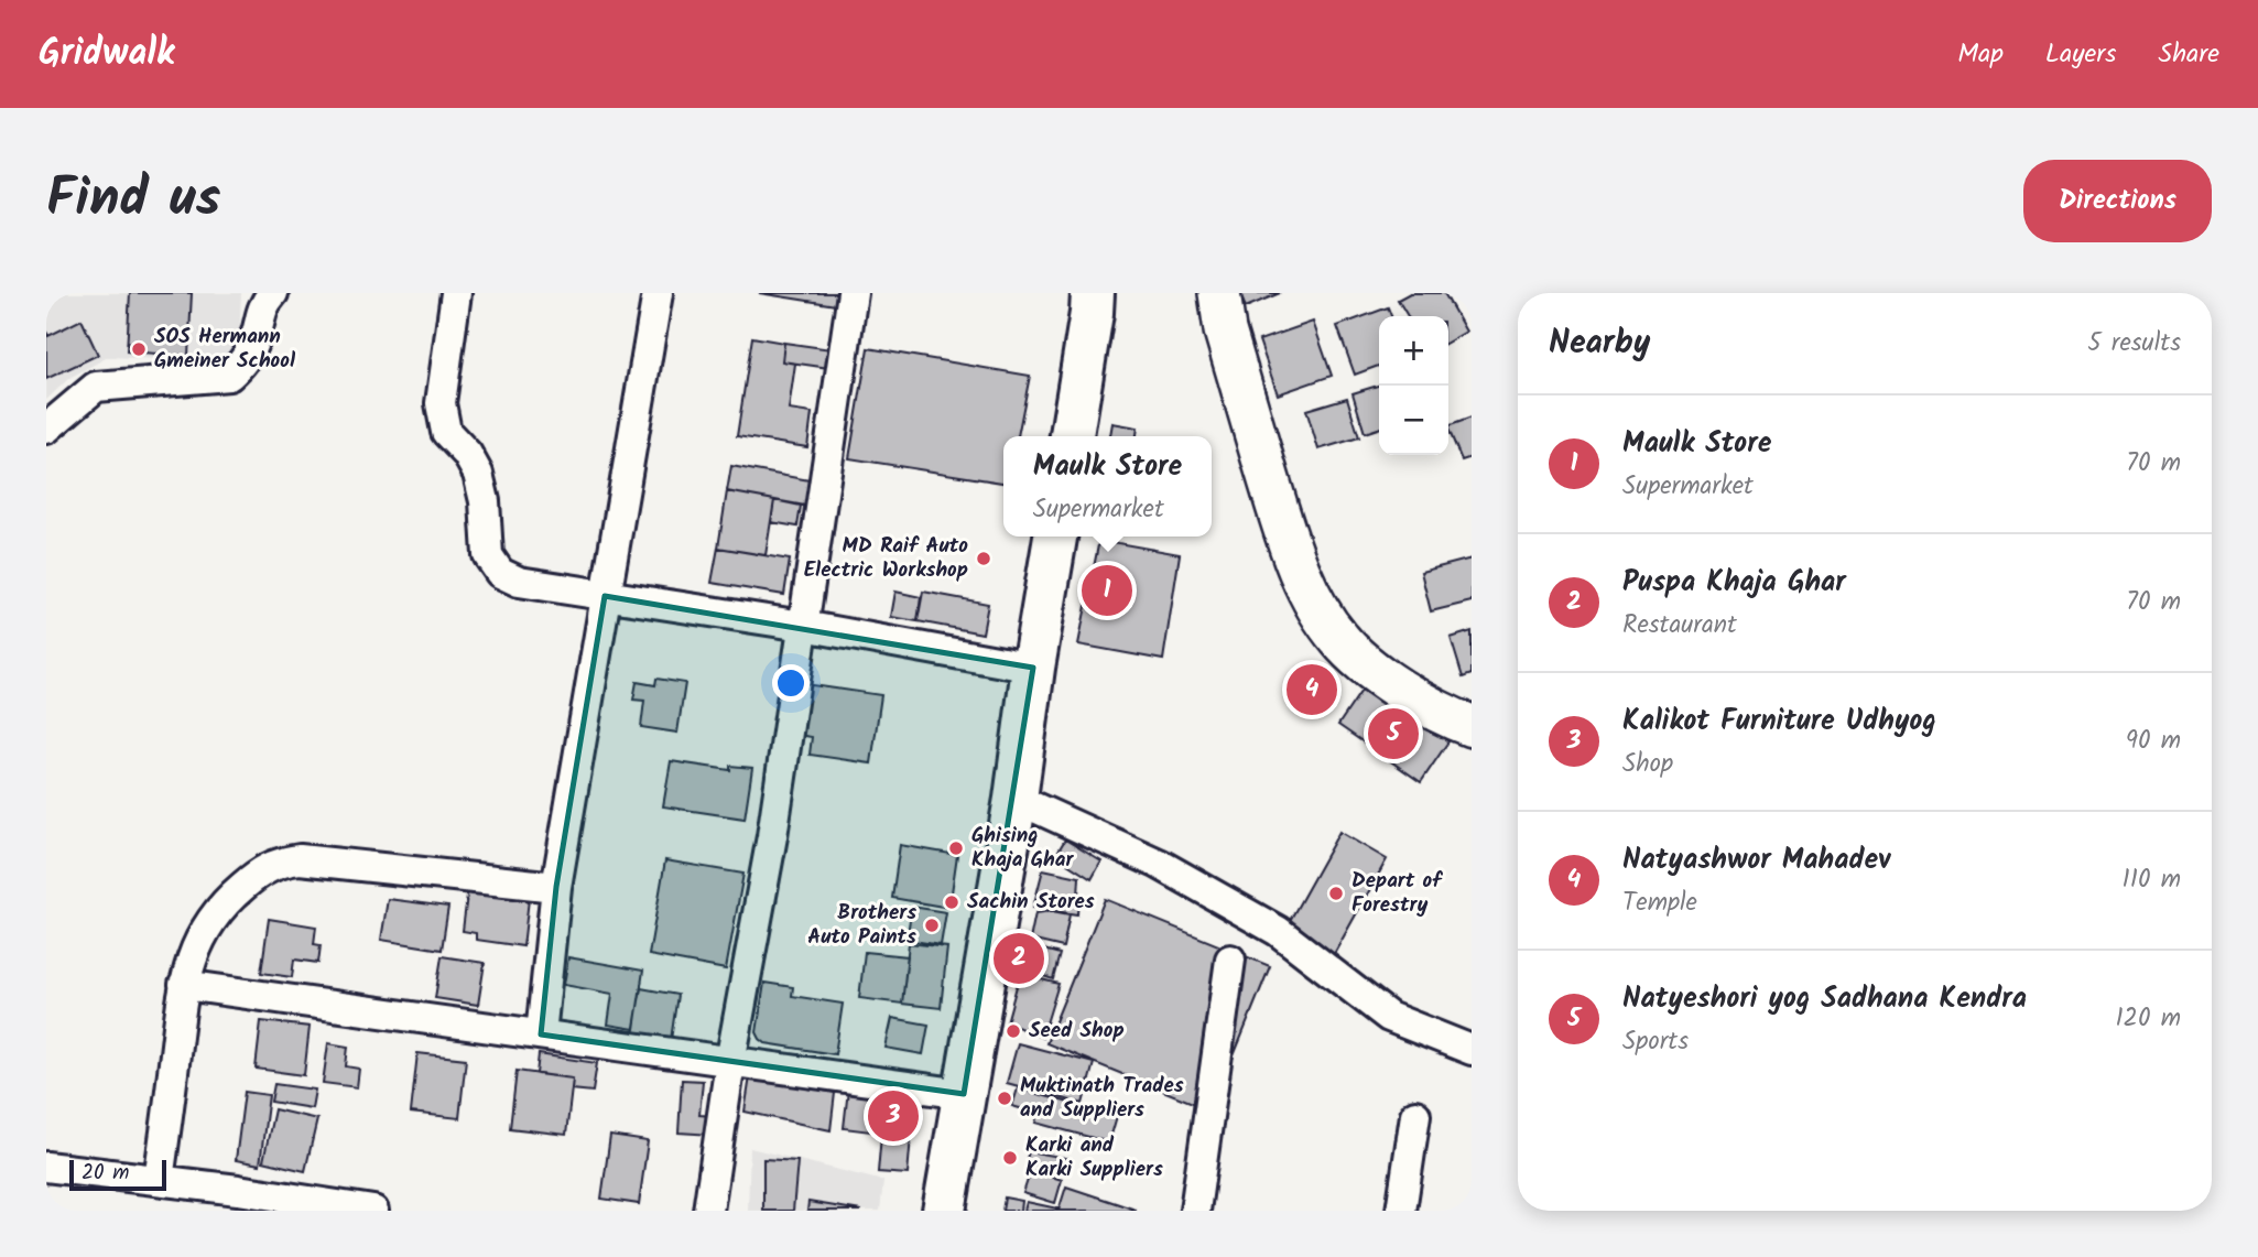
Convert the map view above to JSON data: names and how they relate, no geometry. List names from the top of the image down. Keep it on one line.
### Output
{"places":["SOS Hermann Gmeiner School","MD Raif Auto Electric Workshop","Ghising Khaja Ghar","Depart of Forestry","Sachin Stores","Brothers Auto Paints","Seed Shop","Muktinath Trades and Suppliers","Karki and Karki Suppliers"],"scale_bar":"20 m","page":{"header":"Gridwalk","nav":["Map","Layers","Share"],"title":"Find us","buttons":"Directions","heading":["Nearby","5 results"],"map_buttons":["+","−"],"list":[{"mark":"1","name":"Maulk Store","note":"Supermarket","value":"70 m"},{"mark":"2","name":"Puspa Khaja Ghar","note":"Restaurant","value":"70 m"},{"mark":"3","name":"Kalikot Furniture Udhyog","note":"Shop","value":"90 m"},{"mark":"4","name":"Natyashwor Mahadev","note":"Temple","value":"110 m"},{"mark":"5","name":"Natyeshori yog Sadhana Kendra","note":"Sports","value":"120 m"}],"popup":["Maulk Store","Supermarket"],"pins":["1","4","5","2","3"],"scale":"20 m"}}
